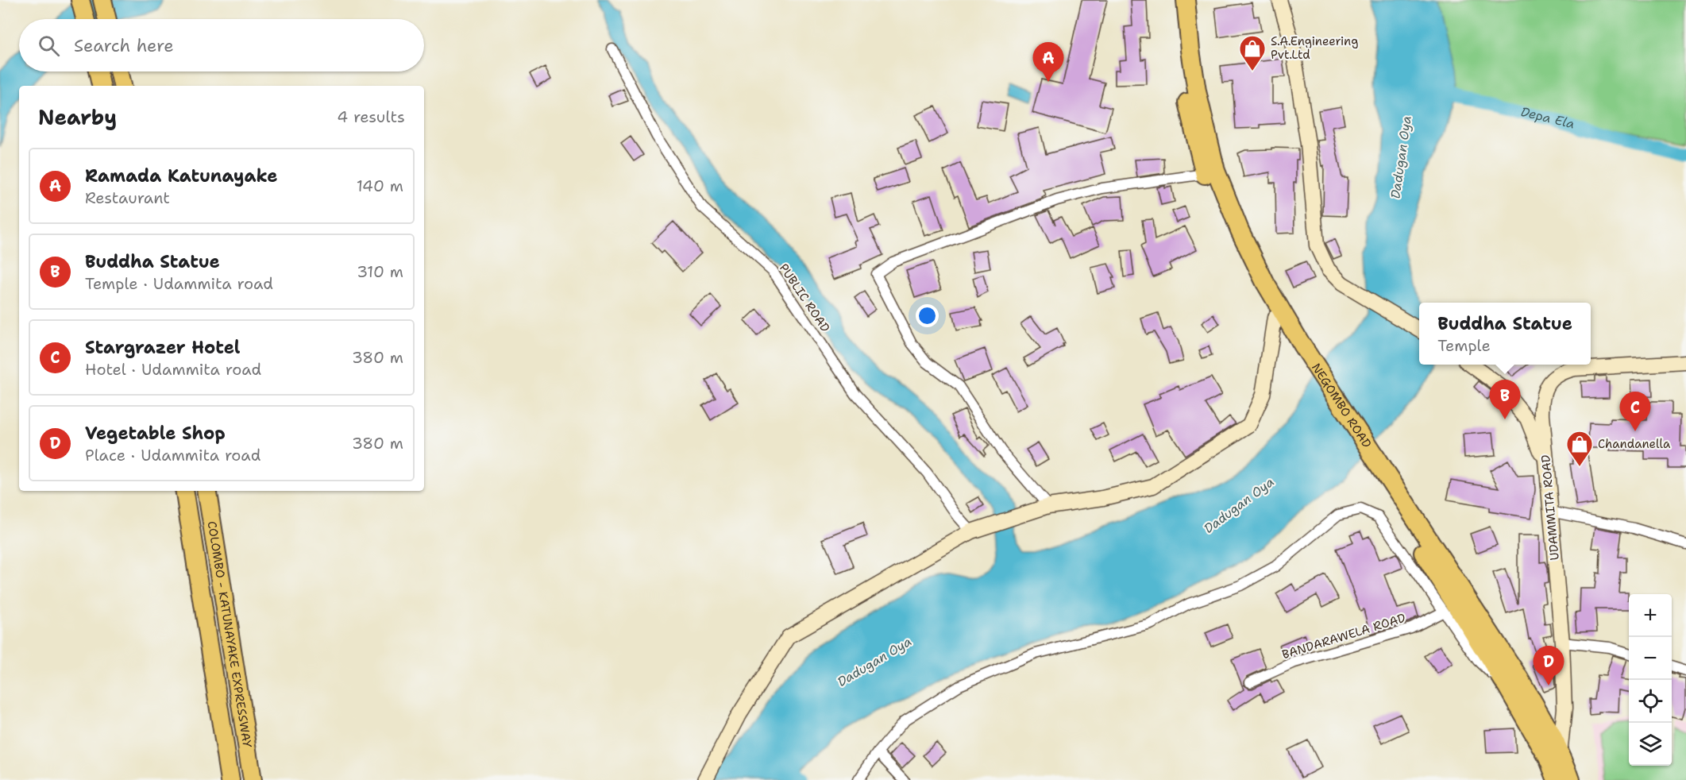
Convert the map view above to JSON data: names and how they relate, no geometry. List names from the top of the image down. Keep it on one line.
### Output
{"streets":{"highway":["NEGOMBO ROAD","COLOMBO - KATUNAYAKE EXPRESSWAY"],"street":["PUBLIC ROAD","UDAMMITA ROAD","BANDARAWELA ROAD"]},"crossings":[["NEGOMBO ROAD","UDAMMITA ROAD"]],"water":["Depa Ela","Dadugan Oya"],"places":{"shop":["S.A.Engineering Pvt.Ltd","Chandanella"]},"page":{"search":"Search here","pins":["A","B","C","D"],"heading":["Nearby","4 results"],"list":[{"mark":"A","name":"Ramada Katunayake","note":"Restaurant","value":"140 m"},{"mark":"B","name":"Buddha Statue","note":"Temple · Udammita road","value":"310 m"},{"mark":"C","name":"Stargrazer Hotel","note":"Hotel · Udammita road","value":"380 m"},{"mark":"D","name":"Vegetable Shop","note":"Place · Udammita road","value":"380 m"}],"popup":["Buddha Statue","Temple"],"map_buttons":["+","−"]}}
